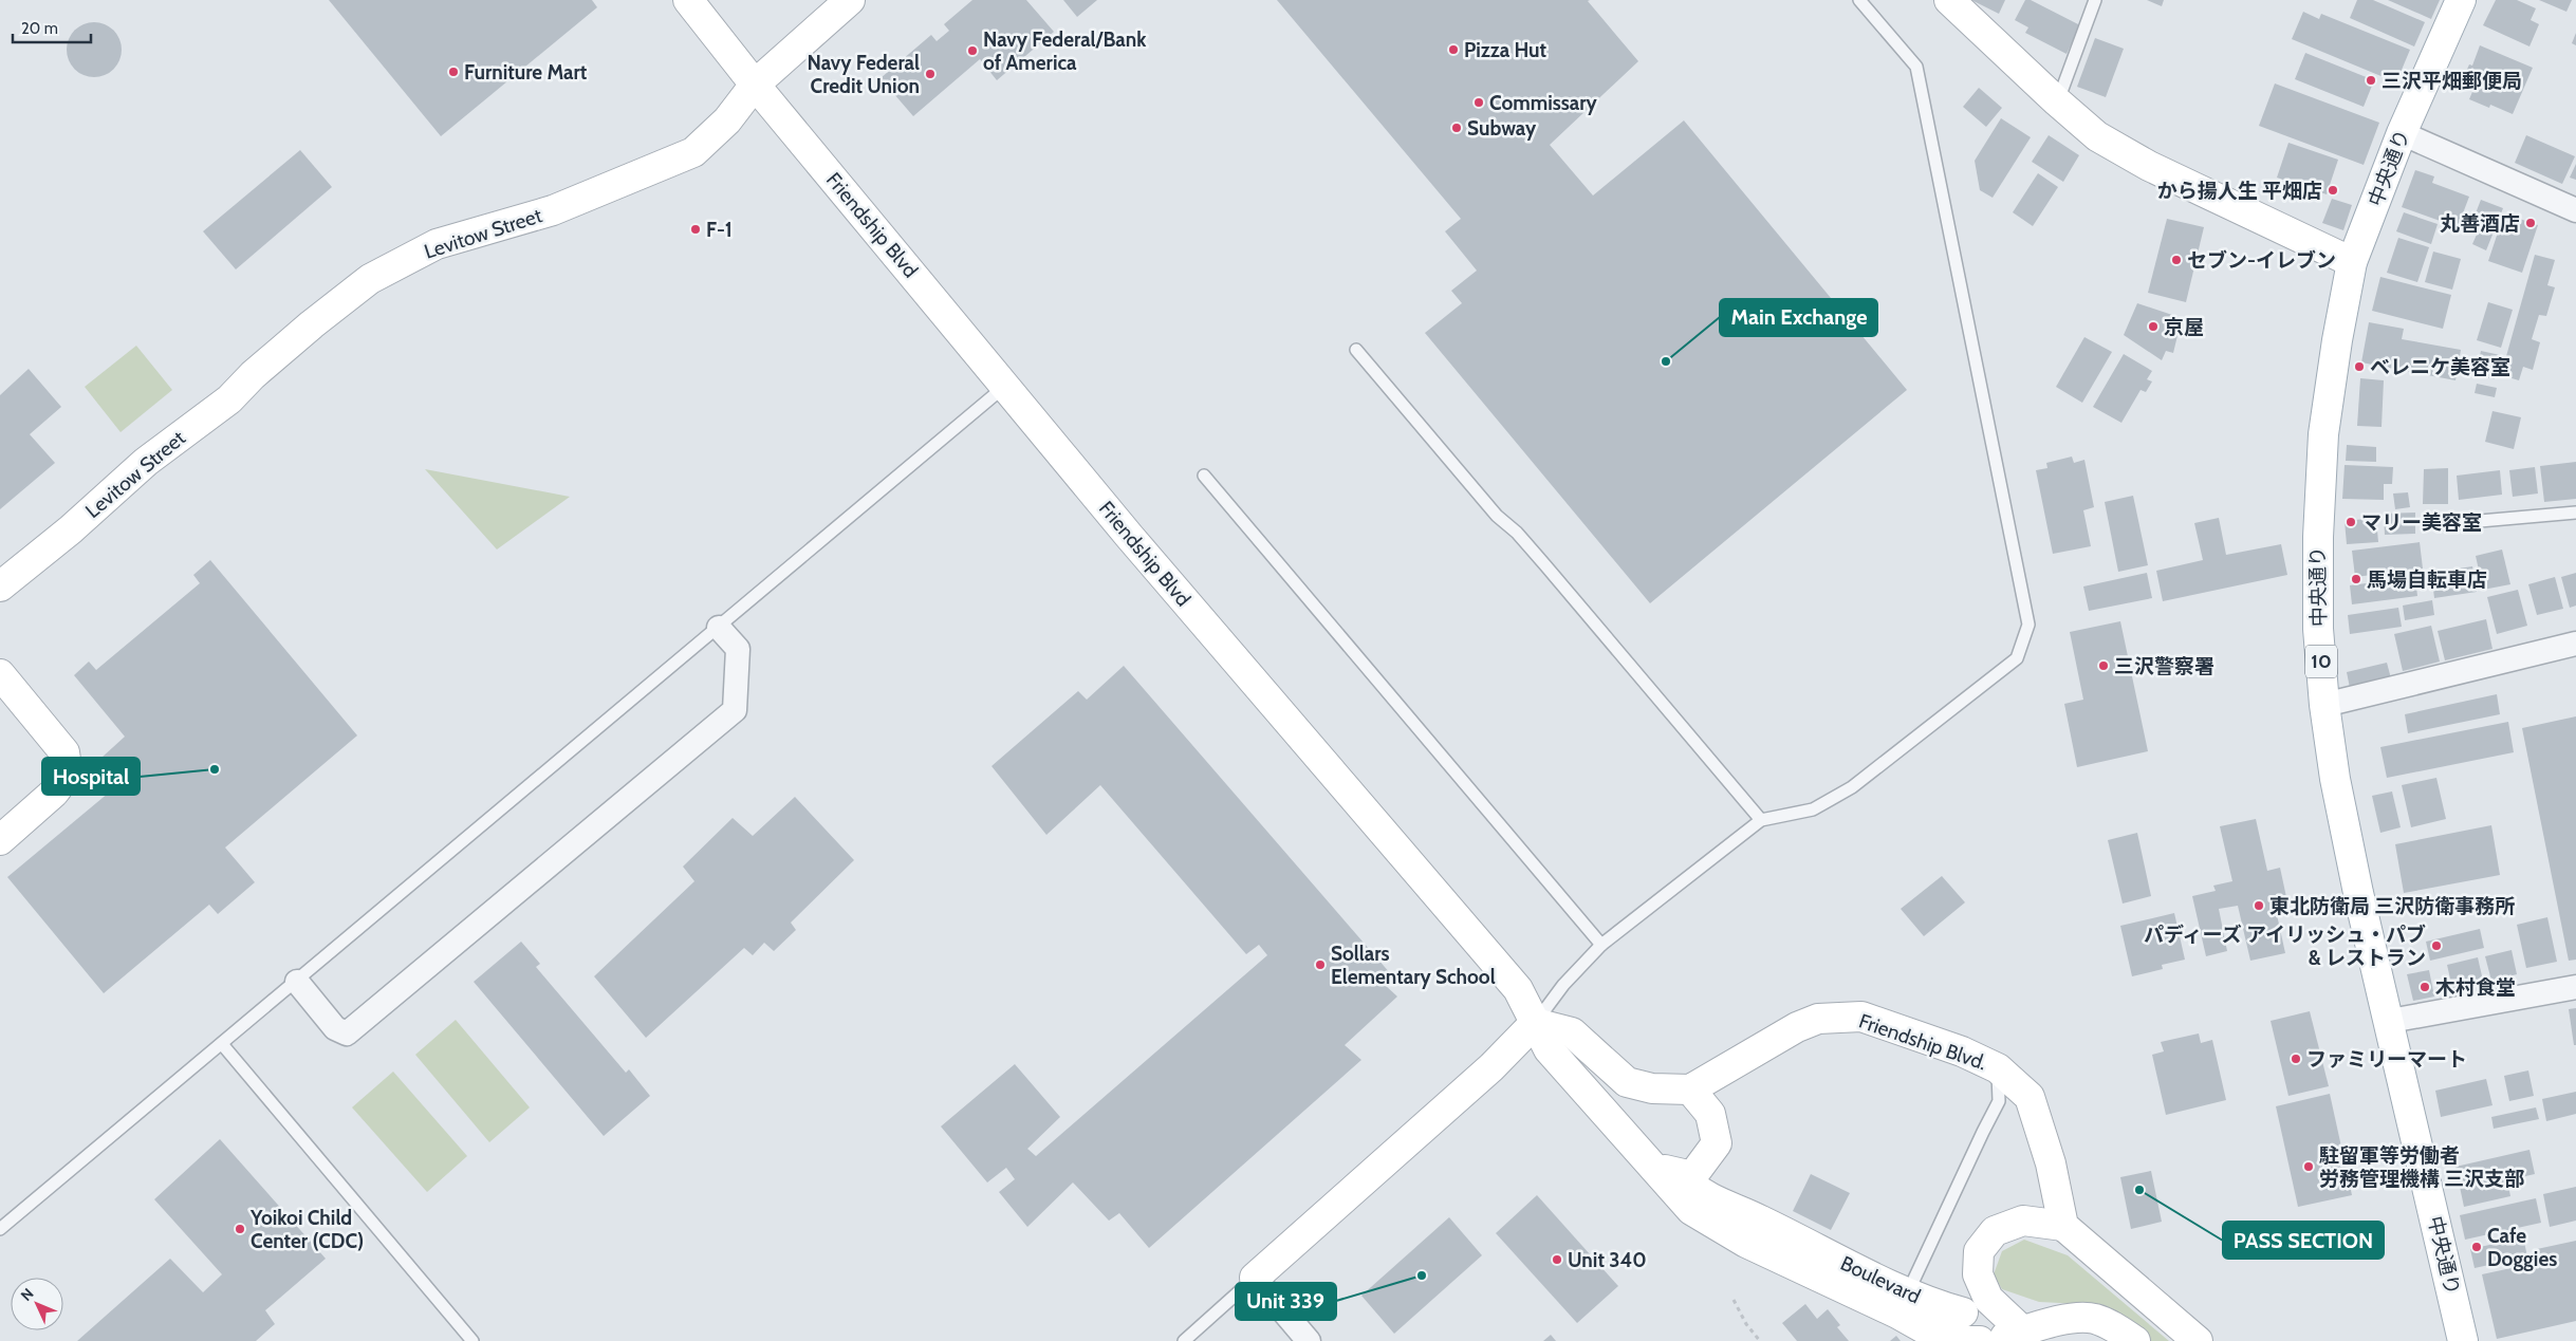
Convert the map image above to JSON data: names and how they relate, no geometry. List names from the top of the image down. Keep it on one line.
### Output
{"streets":{"street":["中央通り","Friendship Blvd","Levitow Street","10","Friendship Blvd.","Boulevard"]},"crossings":[["Friendship Blvd","Levitow Street"],["Friendship Blvd","Boulevard"]],"places":["Pizza Hut","Navy Federal/Bank of America","Furniture Mart","Navy Federal Credit Union","三沢平畑郵便局","Commissary","Subway","から揚人生 平畑店","丸善酒店","F-1","セブン-イレブン","京屋","Main Exchange","ベレニケ美容室","マリー美容室","馬場自転車店","三沢警察署","Hospital","東北防衛局 三沢防衛事務所","パディーズ アイリッシュ・パブ & レストラン","Sollars Elementary School","木村食堂","ファミリーマート","駐留軍等労働者 労務管理機構 三沢支部","PASS SECTION","Yoikoi Child Center (CDC)","Cafe Doggies","Unit 340","Unit 339"],"scale_bar":"20 m","north":"top left"}
